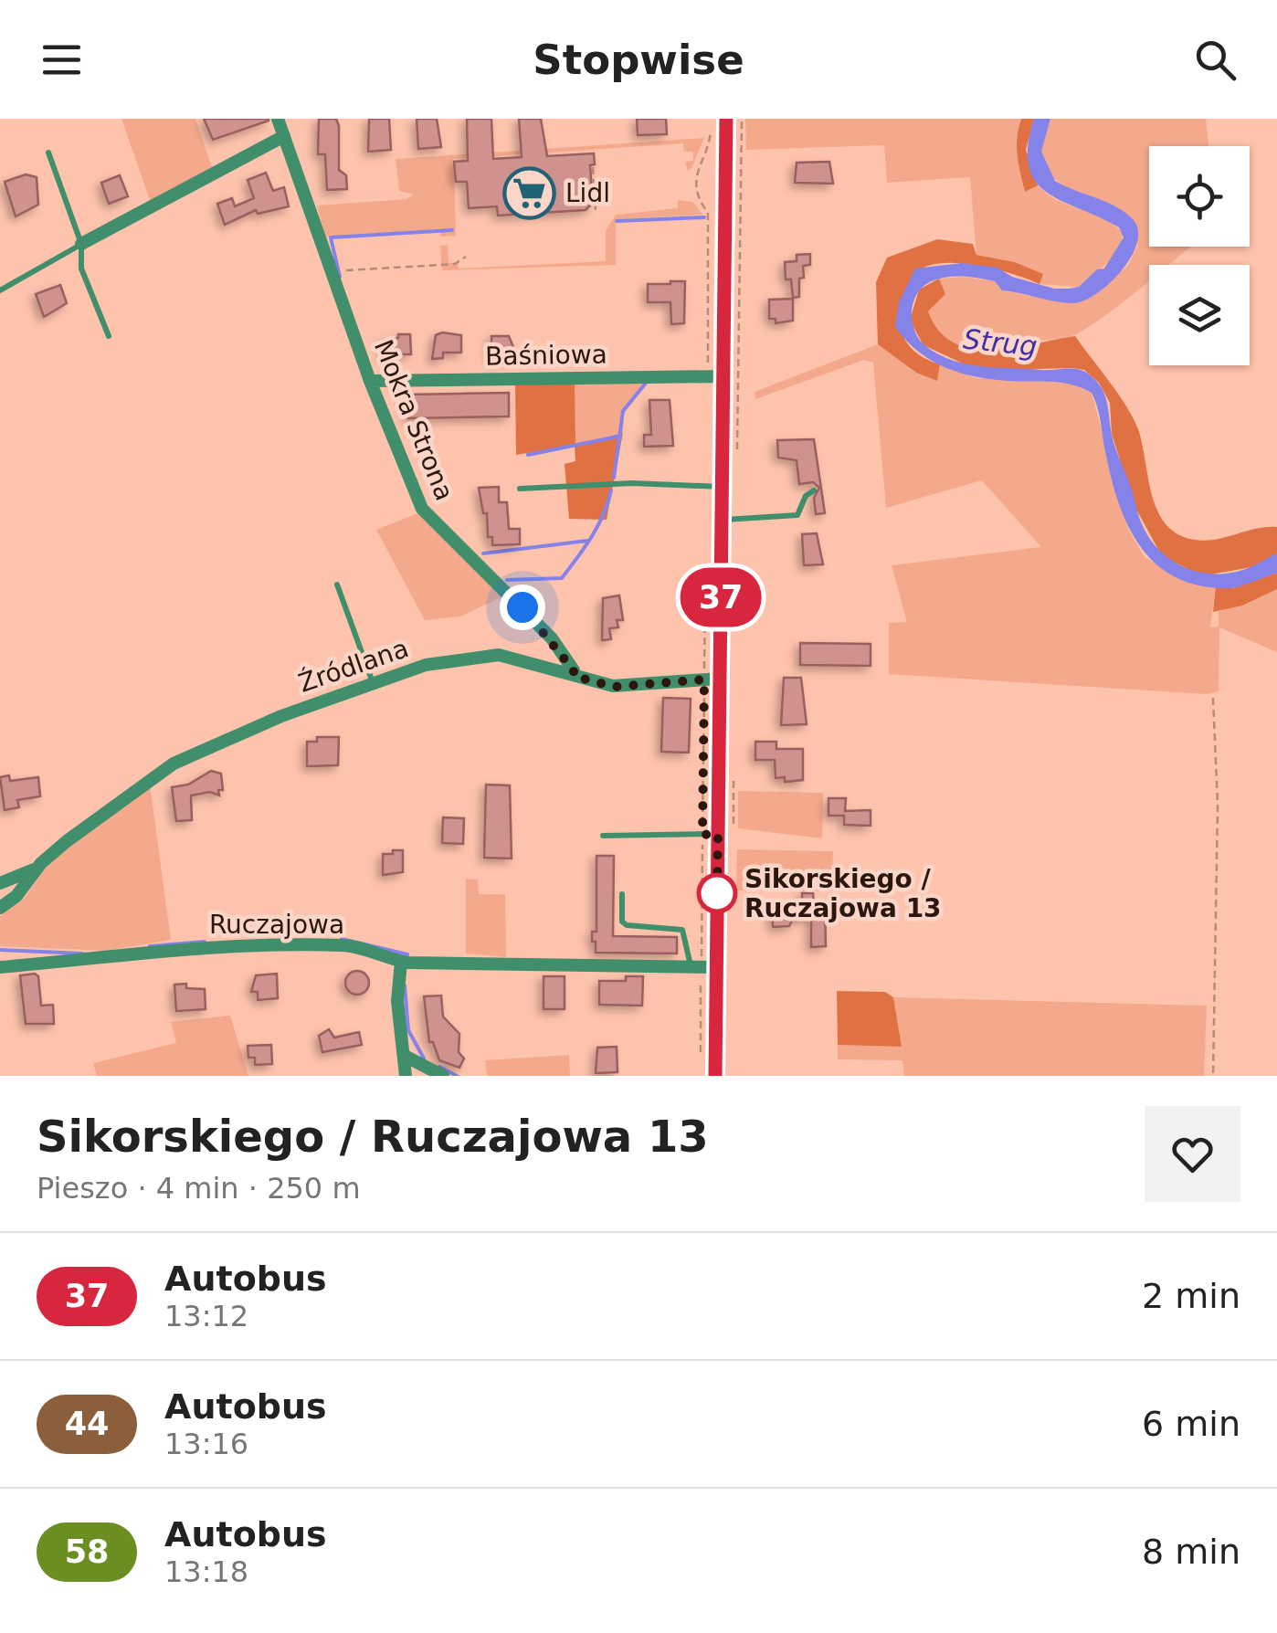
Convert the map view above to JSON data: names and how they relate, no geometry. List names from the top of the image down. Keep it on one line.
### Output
{"streets":{"street":["Baśniowa","Mokra Strona","Źródlana","Ruczajowa"]},"crossings":[["Baśniowa","Mokra Strona"],["Mokra Strona","Źródlana"]],"water":["Strug"],"places":{"supermarket":["Lidl"],"other":["Sikorskiego / Ruczajowa 13"]},"lines":["bus line 37"],"page":{"header":"Stopwise","on_map":"37","heading":["Sikorskiego / Ruczajowa 13","Pieszo · 4 min · 250 m"],"list":[{"mark":"37","name":"Autobus","note":"13:12","value":"2 min"},{"mark":"44","name":"Autobus","note":"13:16","value":"6 min"},{"mark":"58","name":"Autobus","note":"13:18","value":"8 min"}]}}
